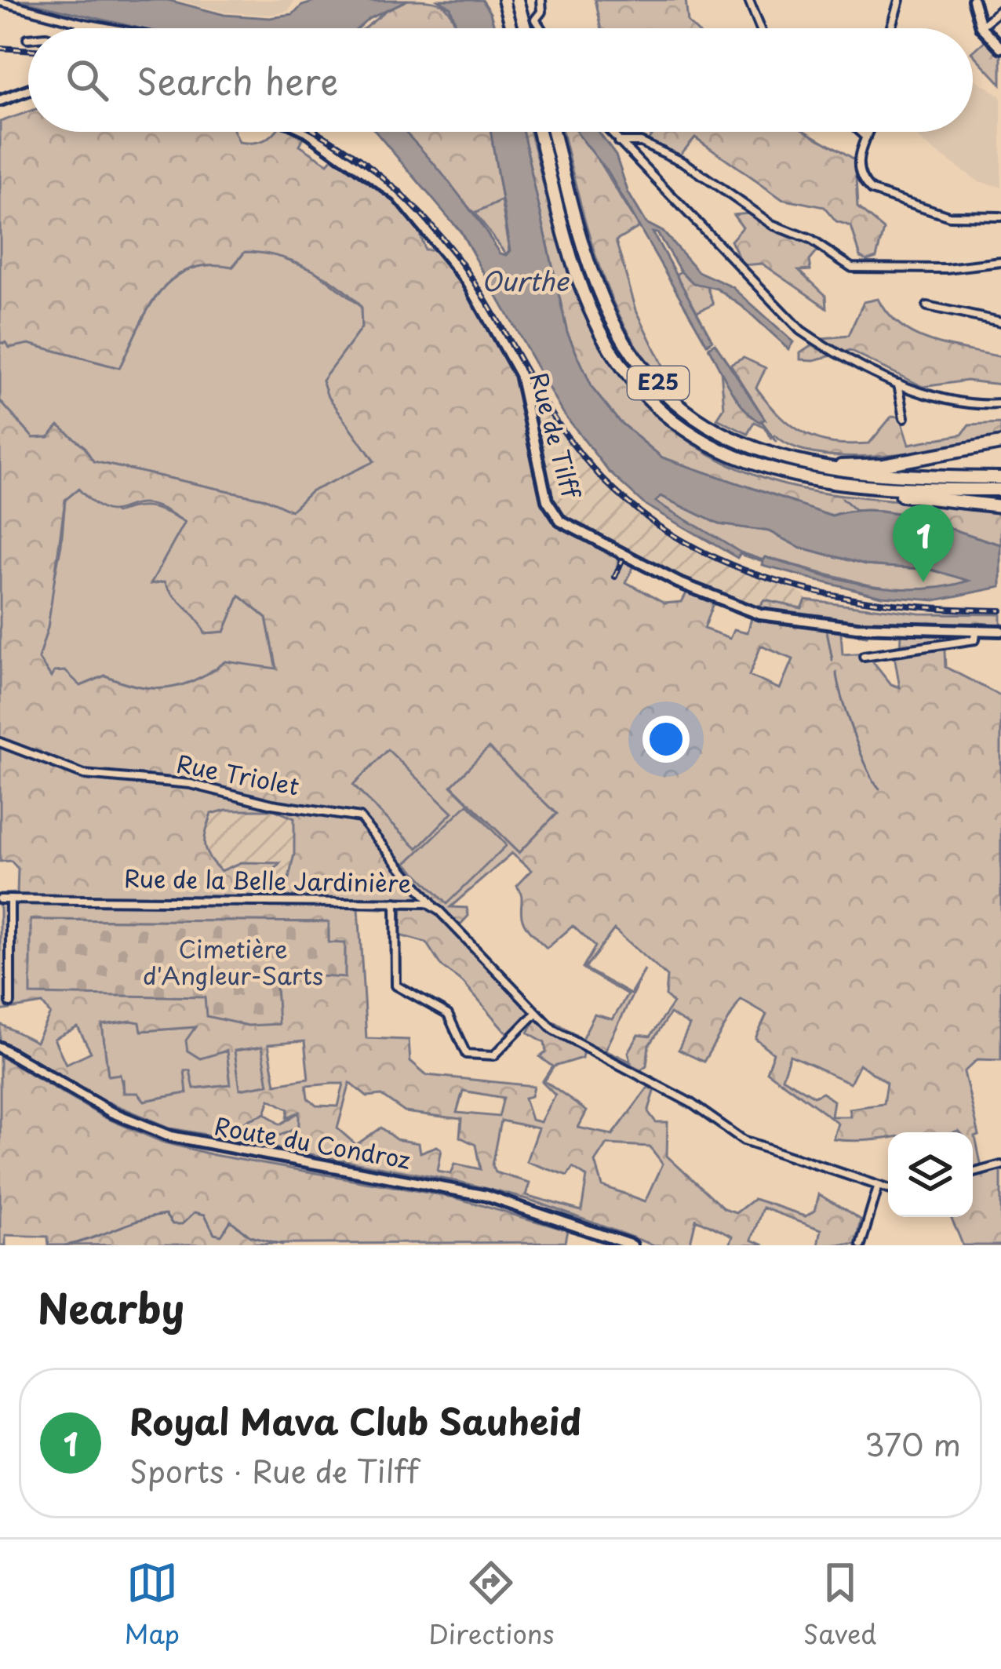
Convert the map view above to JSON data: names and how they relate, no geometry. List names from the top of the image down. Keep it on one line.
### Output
{"streets":{"highway":["E25"],"main road":["Rue de Tilff","Route du Condroz"],"street":["Rue Triolet","Rue de la Belle Jardinière"]},"crossings":[["Rue Triolet","Rue de la Belle Jardinière"]],"water":["Ourthe"],"parks":["Cimetière d'Angleur-Sarts"],"page":{"search":"Search here","pins":"1","heading":"Nearby","list":[{"mark":"1","name":"Royal Mava Club Sauheid","note":"Sports · Rue de Tilff","value":"370 m"}],"nav":["Map","Directions","Saved"]}}
